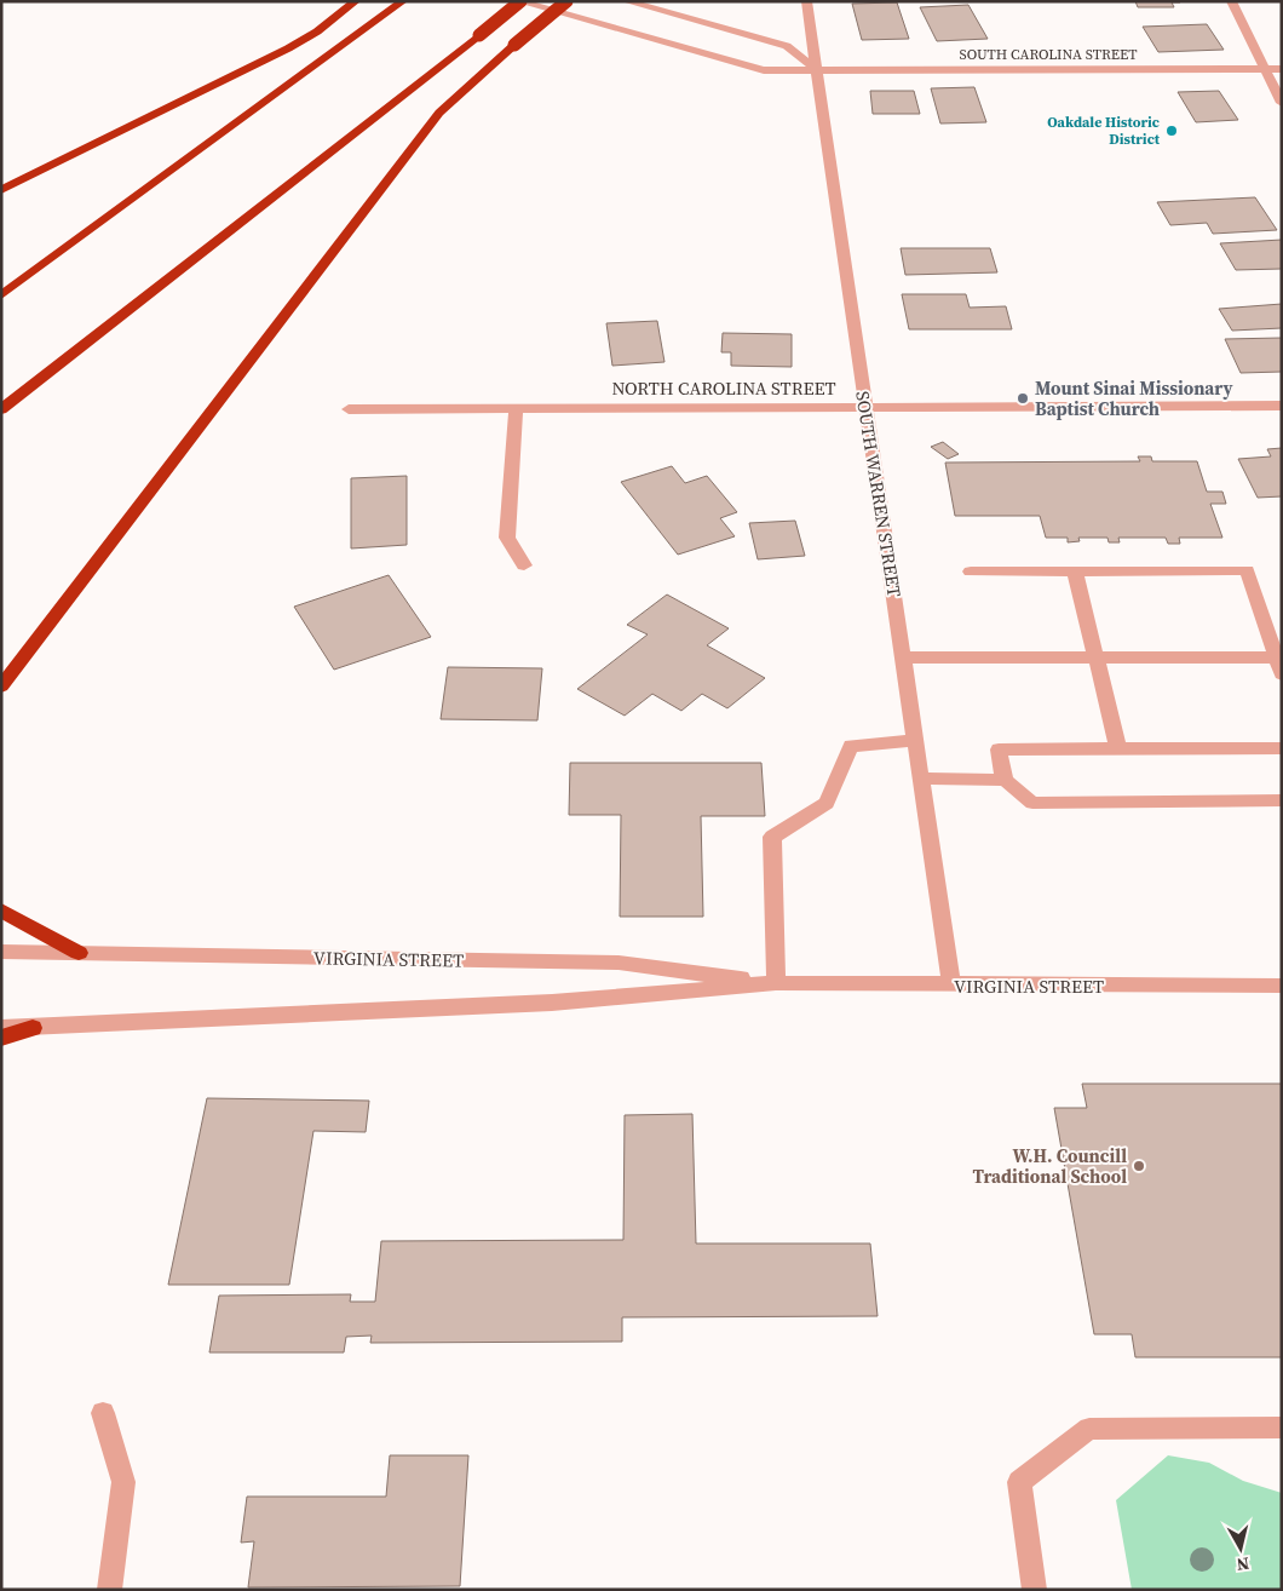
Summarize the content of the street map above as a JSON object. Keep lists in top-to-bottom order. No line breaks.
{"streets":{"street":["SOUTH CAROLINA STREET","NORTH CAROLINA STREET","SOUTH WARREN STREET","VIRGINIA STREET"]},"crossings":[["SOUTH CAROLINA STREET","SOUTH WARREN STREET"],["NORTH CAROLINA STREET","SOUTH WARREN STREET"],["SOUTH WARREN STREET","VIRGINIA STREET"]],"places":["Oakdale Historic District","Mount Sinai Missionary Baptist Church","W.H. Councill Traditional School"],"north":"bottom"}
